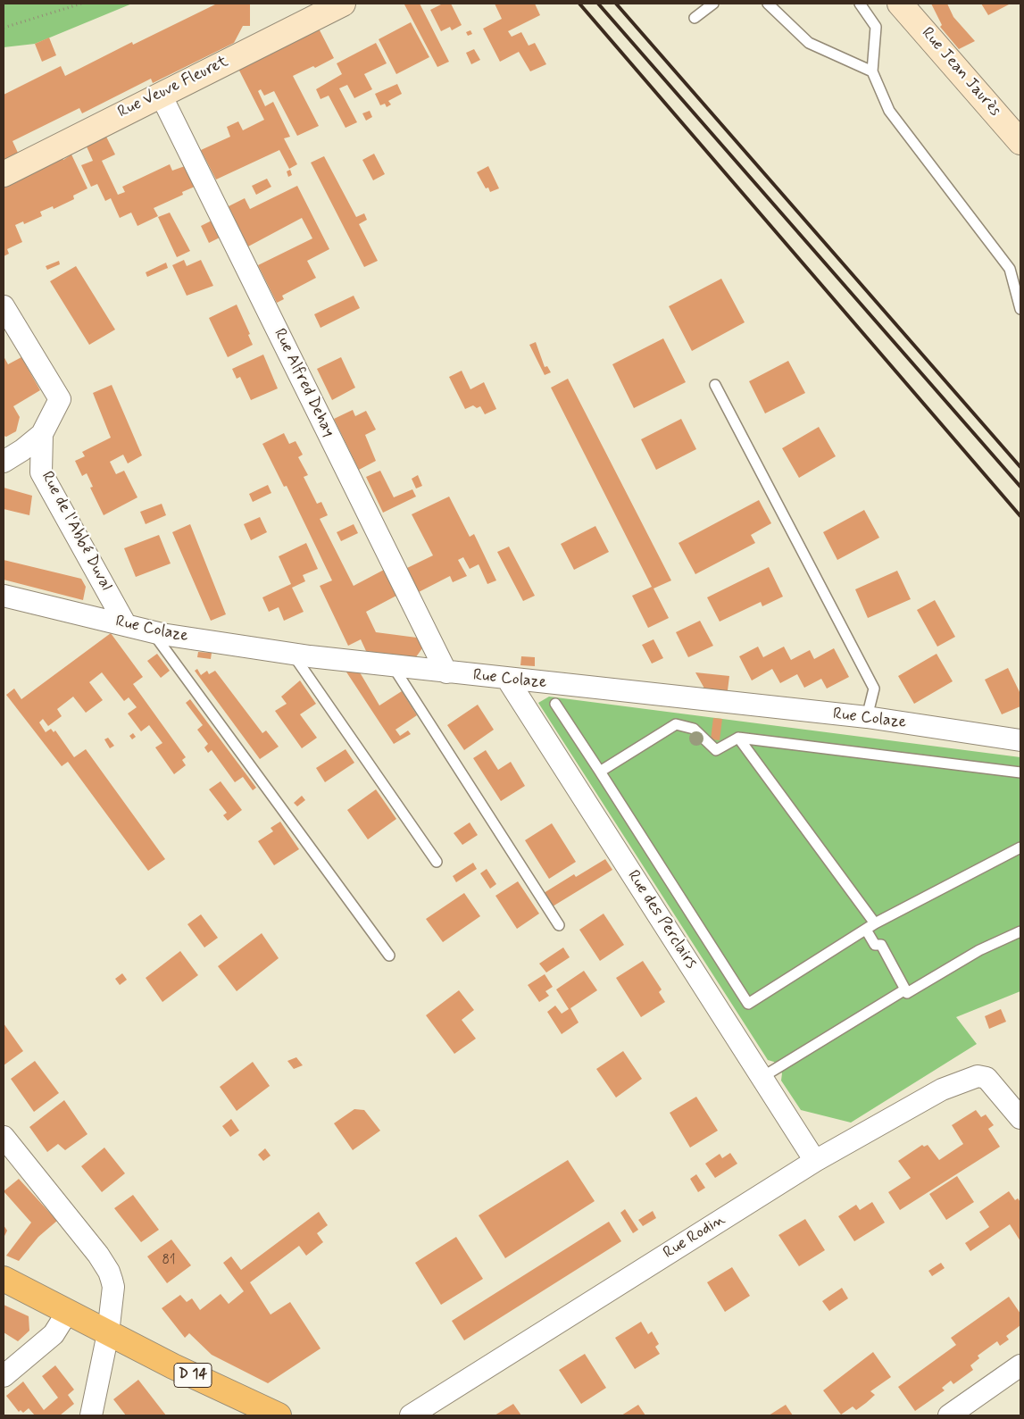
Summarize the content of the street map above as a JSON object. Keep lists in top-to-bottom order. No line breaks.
{"streets":{"main road":["D 14"],"street":["Rue Jean Jaurès","Rue Veuve Fleuret","Rue Alfred Dehay","Rue de l'Abbé Duval","Rue Colaze","Rue des Perclairs","Rue Rodin"]},"crossings":[["Rue Veuve Fleuret","Rue Alfred Dehay"],["Rue Alfred Dehay","Rue Colaze"],["Rue de l'Abbé Duval","Rue Colaze"],["Rue Colaze","Rue des Perclairs"],["Rue des Perclairs","Rue Rodin"]],"house_numbers":["81"]}
